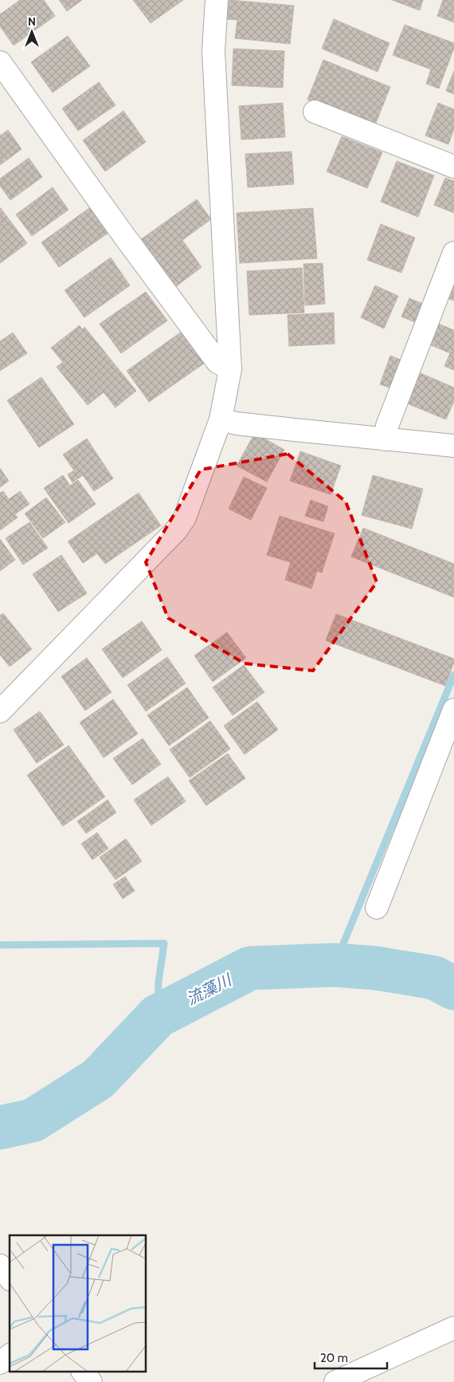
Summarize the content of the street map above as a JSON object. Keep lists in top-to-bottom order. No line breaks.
{"water":["流藻川"],"scale_bar":"20 m","north":"top"}
